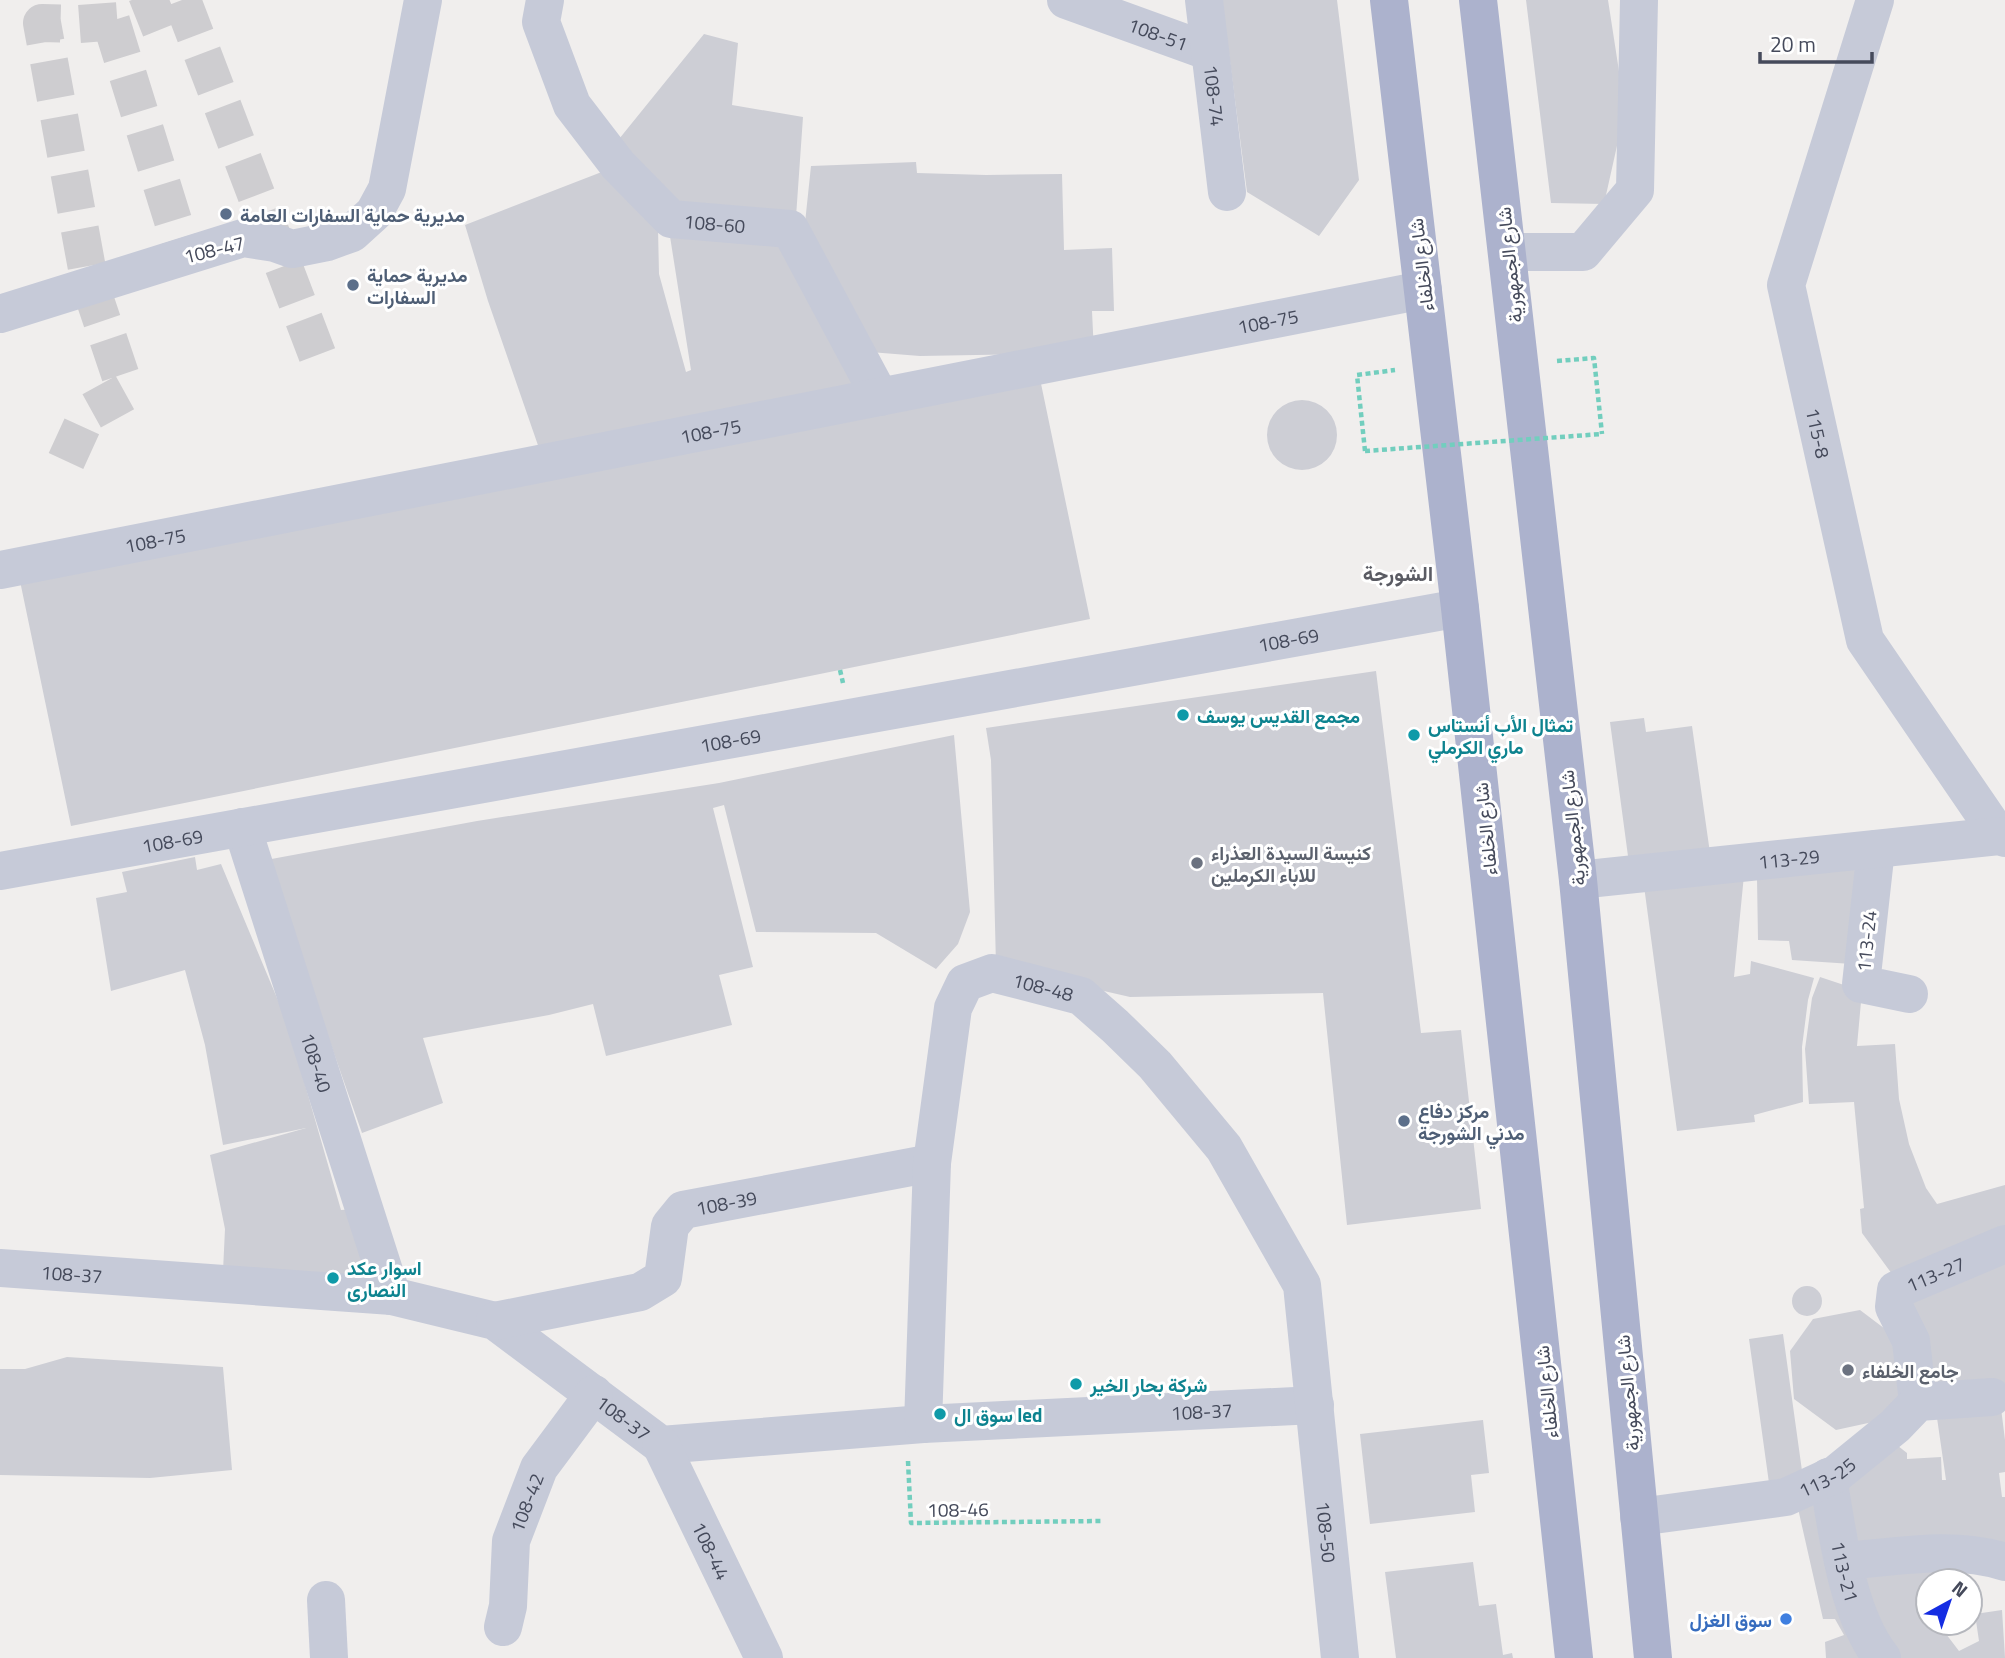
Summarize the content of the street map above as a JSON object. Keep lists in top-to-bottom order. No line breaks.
{"streets":{"main road":["شارع الخلفاء","شارع الجمهورية"],"street":["108-51","108-74","108-60","108-47","108-75","115-8","108-69","113-29","113-24","108-48","108-40","108-39","108-37","113-27","113-25","108-42","108-50","108-44","113-21"],"path":["108-46"]},"crossings":[["108-51","108-74"],["108-60","108-75"],["شارع الخلفاء","108-75"],["شارع الخلفاء","108-69"],["شارع الجمهورية","113-29"],["شارع الجمهورية","113-25"],["115-8","113-29"],["108-69","108-40"],["113-29","113-24"],["108-48","108-39"],["108-48","108-37"],["108-48","108-46"],["108-48","108-50"],["108-40","108-37"],["108-39","108-37"],["108-37","108-42"],["108-37","108-46"],["108-37","108-50"],["108-37","108-44"],["113-27","113-25"],["113-25","113-21"]],"districts":["الشورجة"],"places":["مديرية حماية السفارات العامة","مديرية حماية السفارات","مجمع القديس يوسف","تمثال الأب أنستاس ماري الكرملي","كنيسة السيدة العذراء للاباء الكرملين","مركز دفاع مدني الشورجة","اسوار عكد النصارى","جامع الخلفاء","شركة بحار الخير","سوق ال led","سوق الغزل"],"scale_bar":"20 m","north":"top right"}
